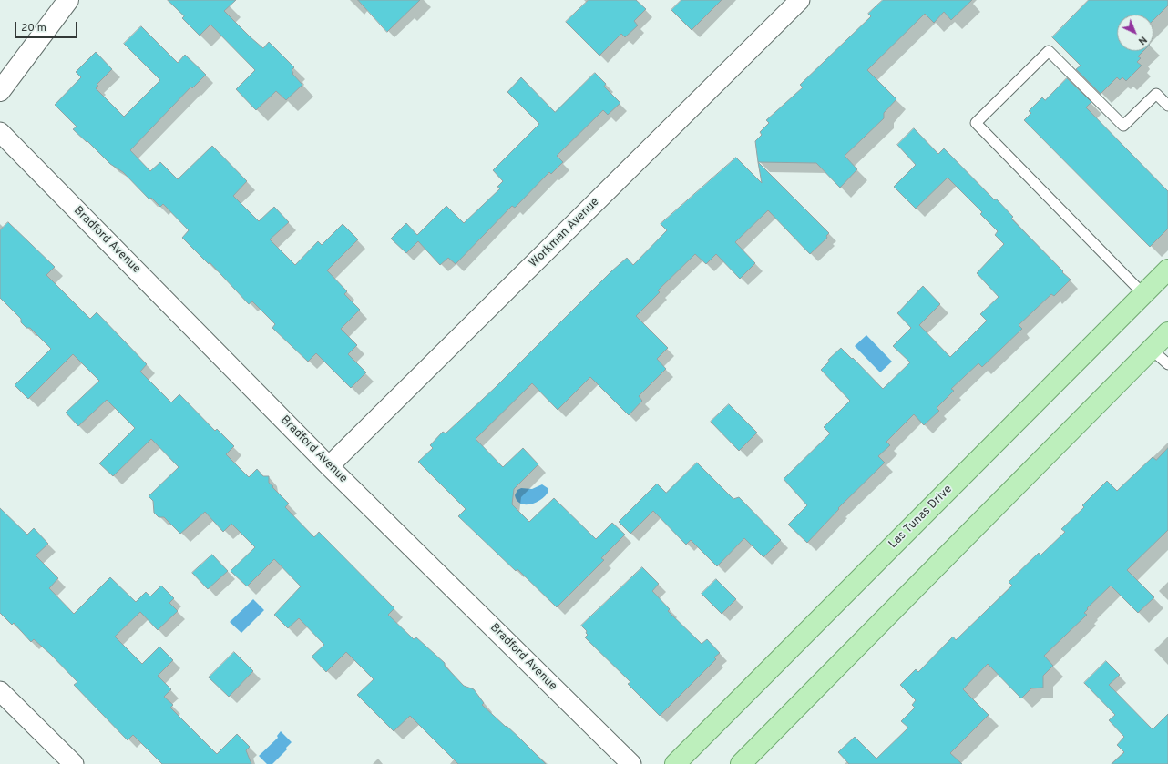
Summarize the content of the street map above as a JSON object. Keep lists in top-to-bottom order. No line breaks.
{"streets":{"main road":["Las Tunas Drive"],"street":["Workman Avenue","Bradford Avenue"]},"crossings":[["Workman Avenue","Bradford Avenue"]],"scale_bar":"20 m","north":"bottom right"}
